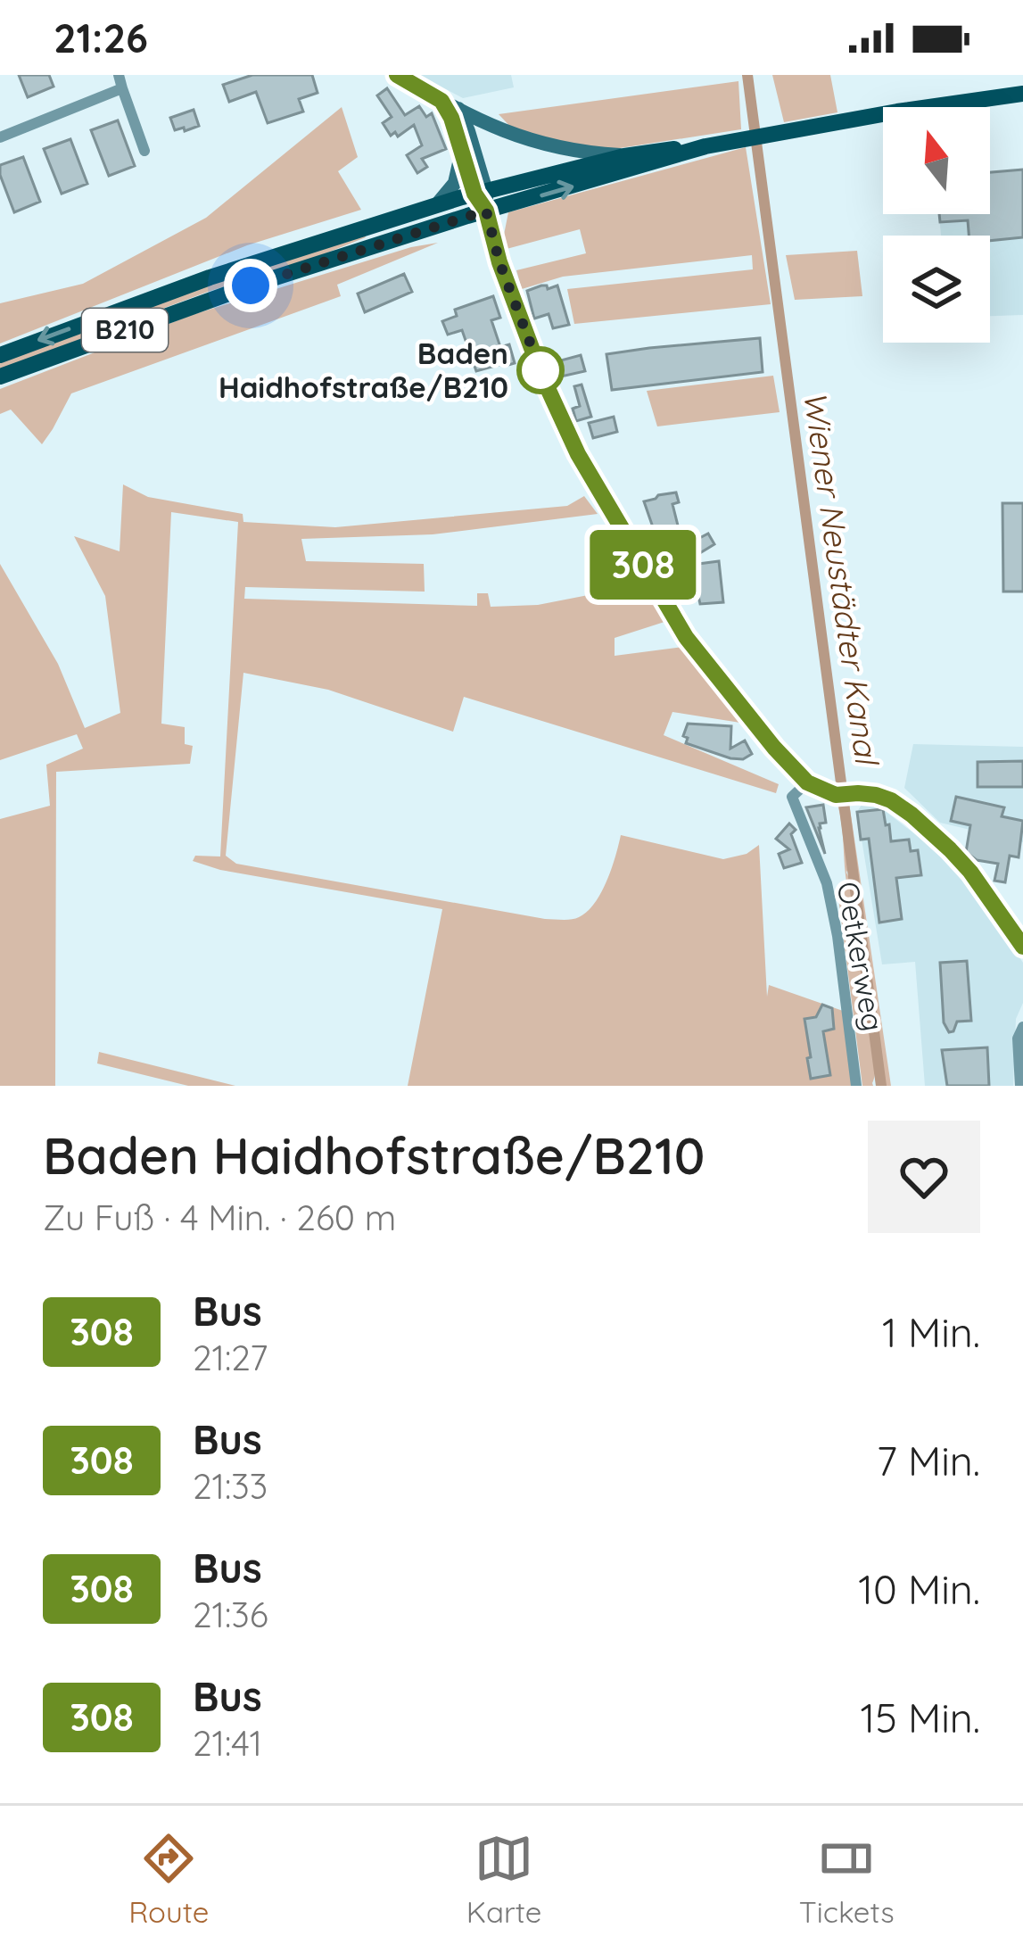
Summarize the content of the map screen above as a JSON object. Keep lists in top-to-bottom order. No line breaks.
{"streets":{"main road":["B210"],"street":["Oetkerweg"]},"water":["Wiener Neustädter Kanal"],"places":["Baden Haidhofstraße/B210"],"lines":["bus line 308"],"north":"top","page":{"status":"21:26","on_map":"308","heading":["Baden Haidhofstraße/B210","Zu Fuß · 4 Min. · 260 m"],"list":[{"mark":"308","name":"Bus","note":"21:27","value":"1 Min."},{"mark":"308","name":"Bus","note":"21:33","value":"7 Min."},{"mark":"308","name":"Bus","note":"21:36","value":"10 Min."},{"mark":"308","name":"Bus","note":"21:41","value":"15 Min."}],"tabs":["Route","Karte","Tickets"]}}
